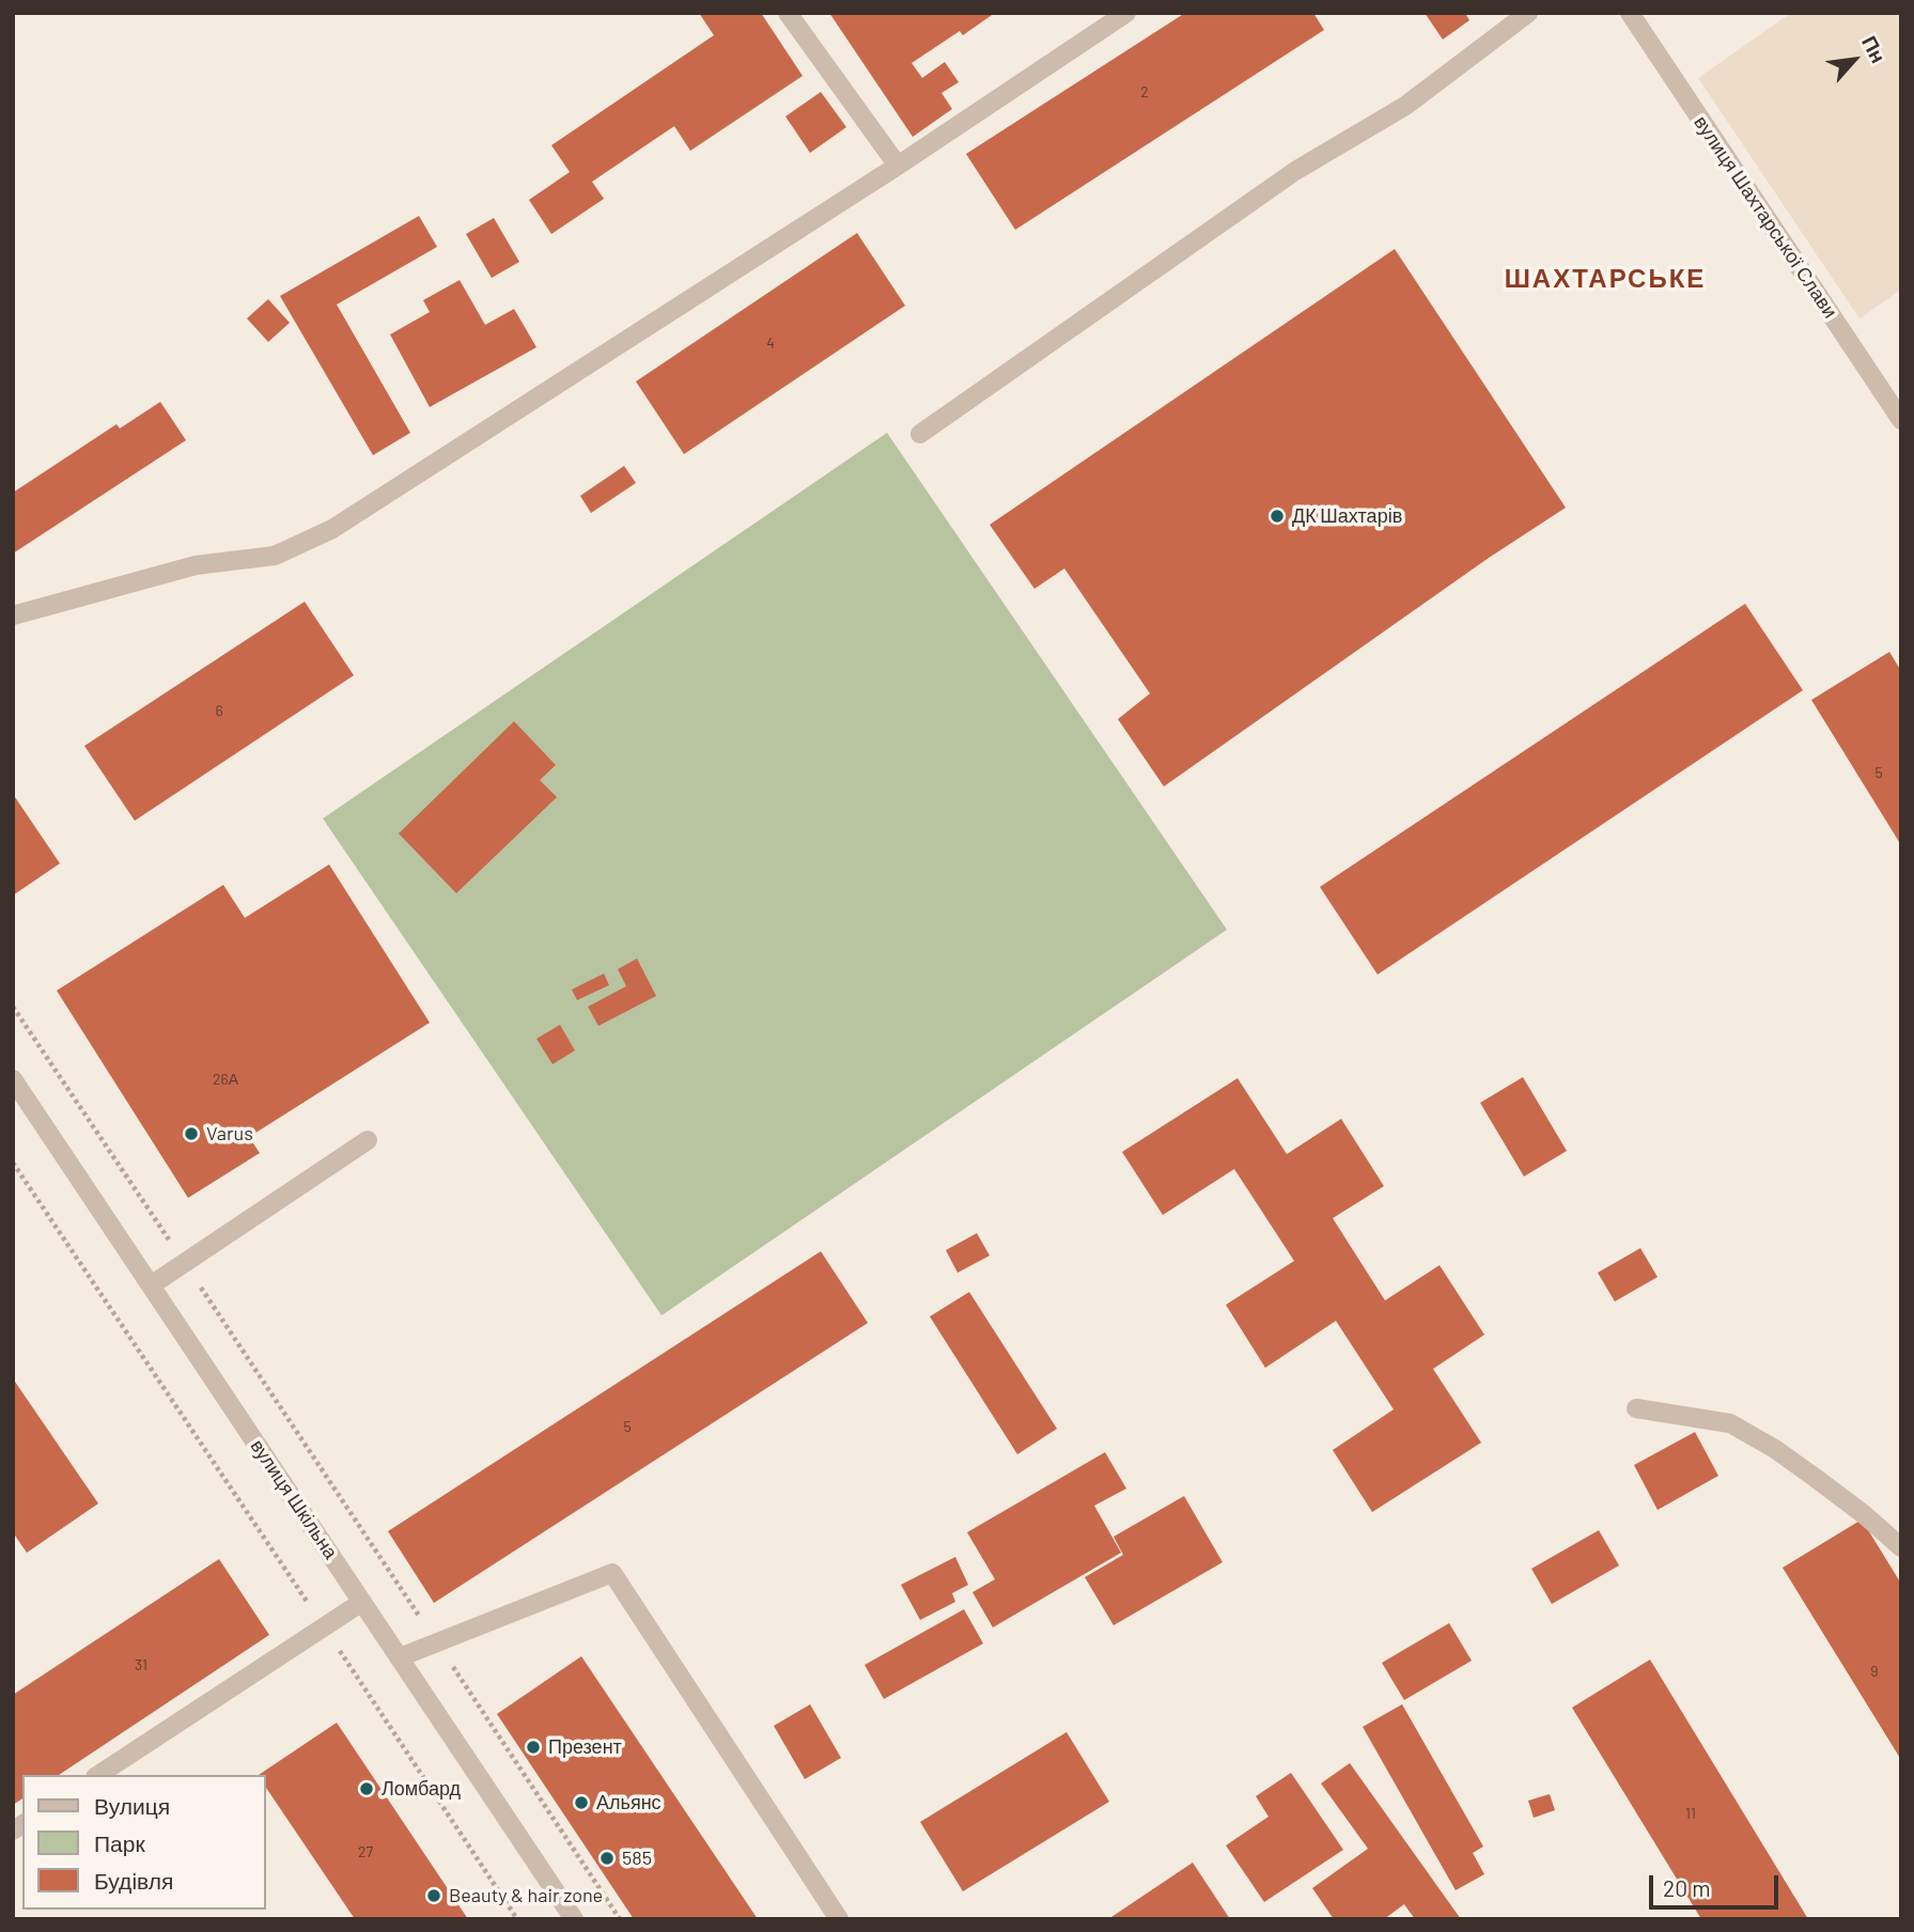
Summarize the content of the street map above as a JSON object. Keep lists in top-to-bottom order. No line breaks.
{"streets":{"street":["вулиця Шахтарської Слави","вулиця Шкільна"]},"districts":["ШАХТАРСЬКЕ"],"places":["ДК Шахтарів","Varus","Презент","Ломбард","Альянс","585","Beauty & hair zone"],"house_numbers":["2","4","6","5","26А","5","31","9","11","27"],"legend":["Вулиця","Парк","Будівля"],"scale_bar":"20 m","north":"top right"}
